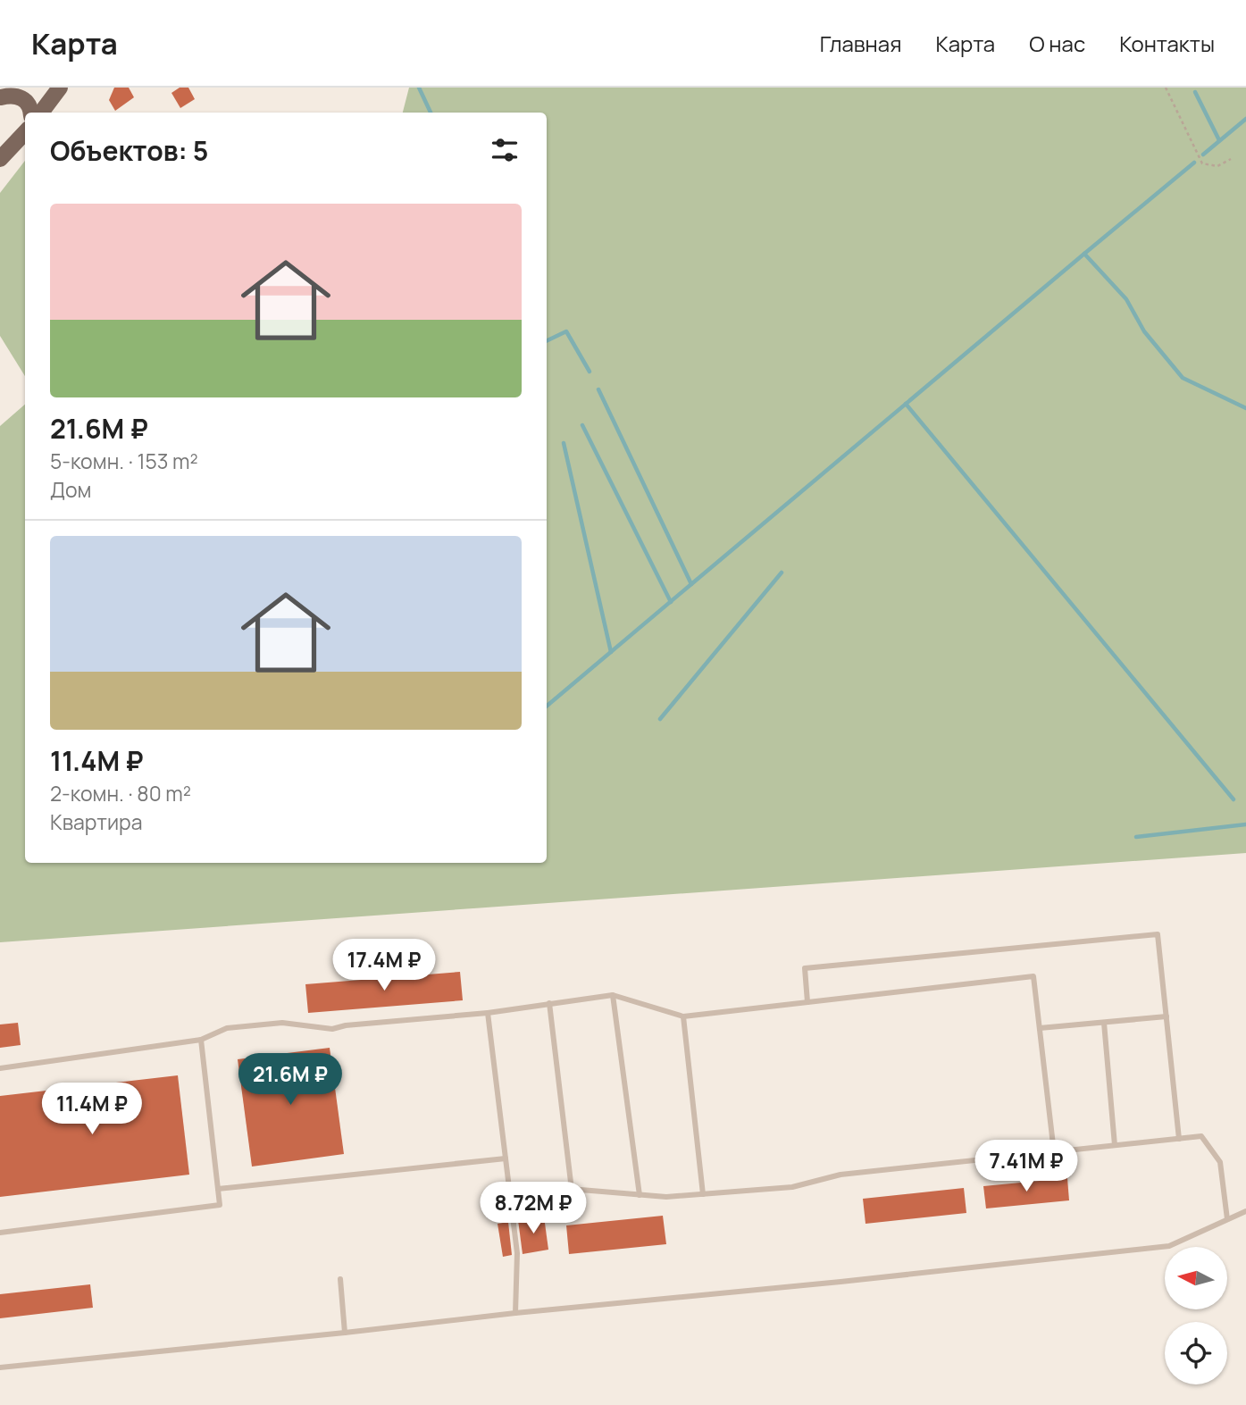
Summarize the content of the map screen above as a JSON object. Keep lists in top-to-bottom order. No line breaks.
{"north":"left","page":{"header":"Карта","nav":["Главная","Карта","О нас","Контакты"],"heading":"Объектов: 5","list":[{"name":"21.6M ₽","note":"5-комн. · 153 m² · Дом"},{"name":"11.4M ₽","note":"2-комн. · 80 m² · Квартира"}],"price":["17.4M ₽","21.6M ₽","11.4M ₽","7.41M ₽","8.72M ₽"]}}
